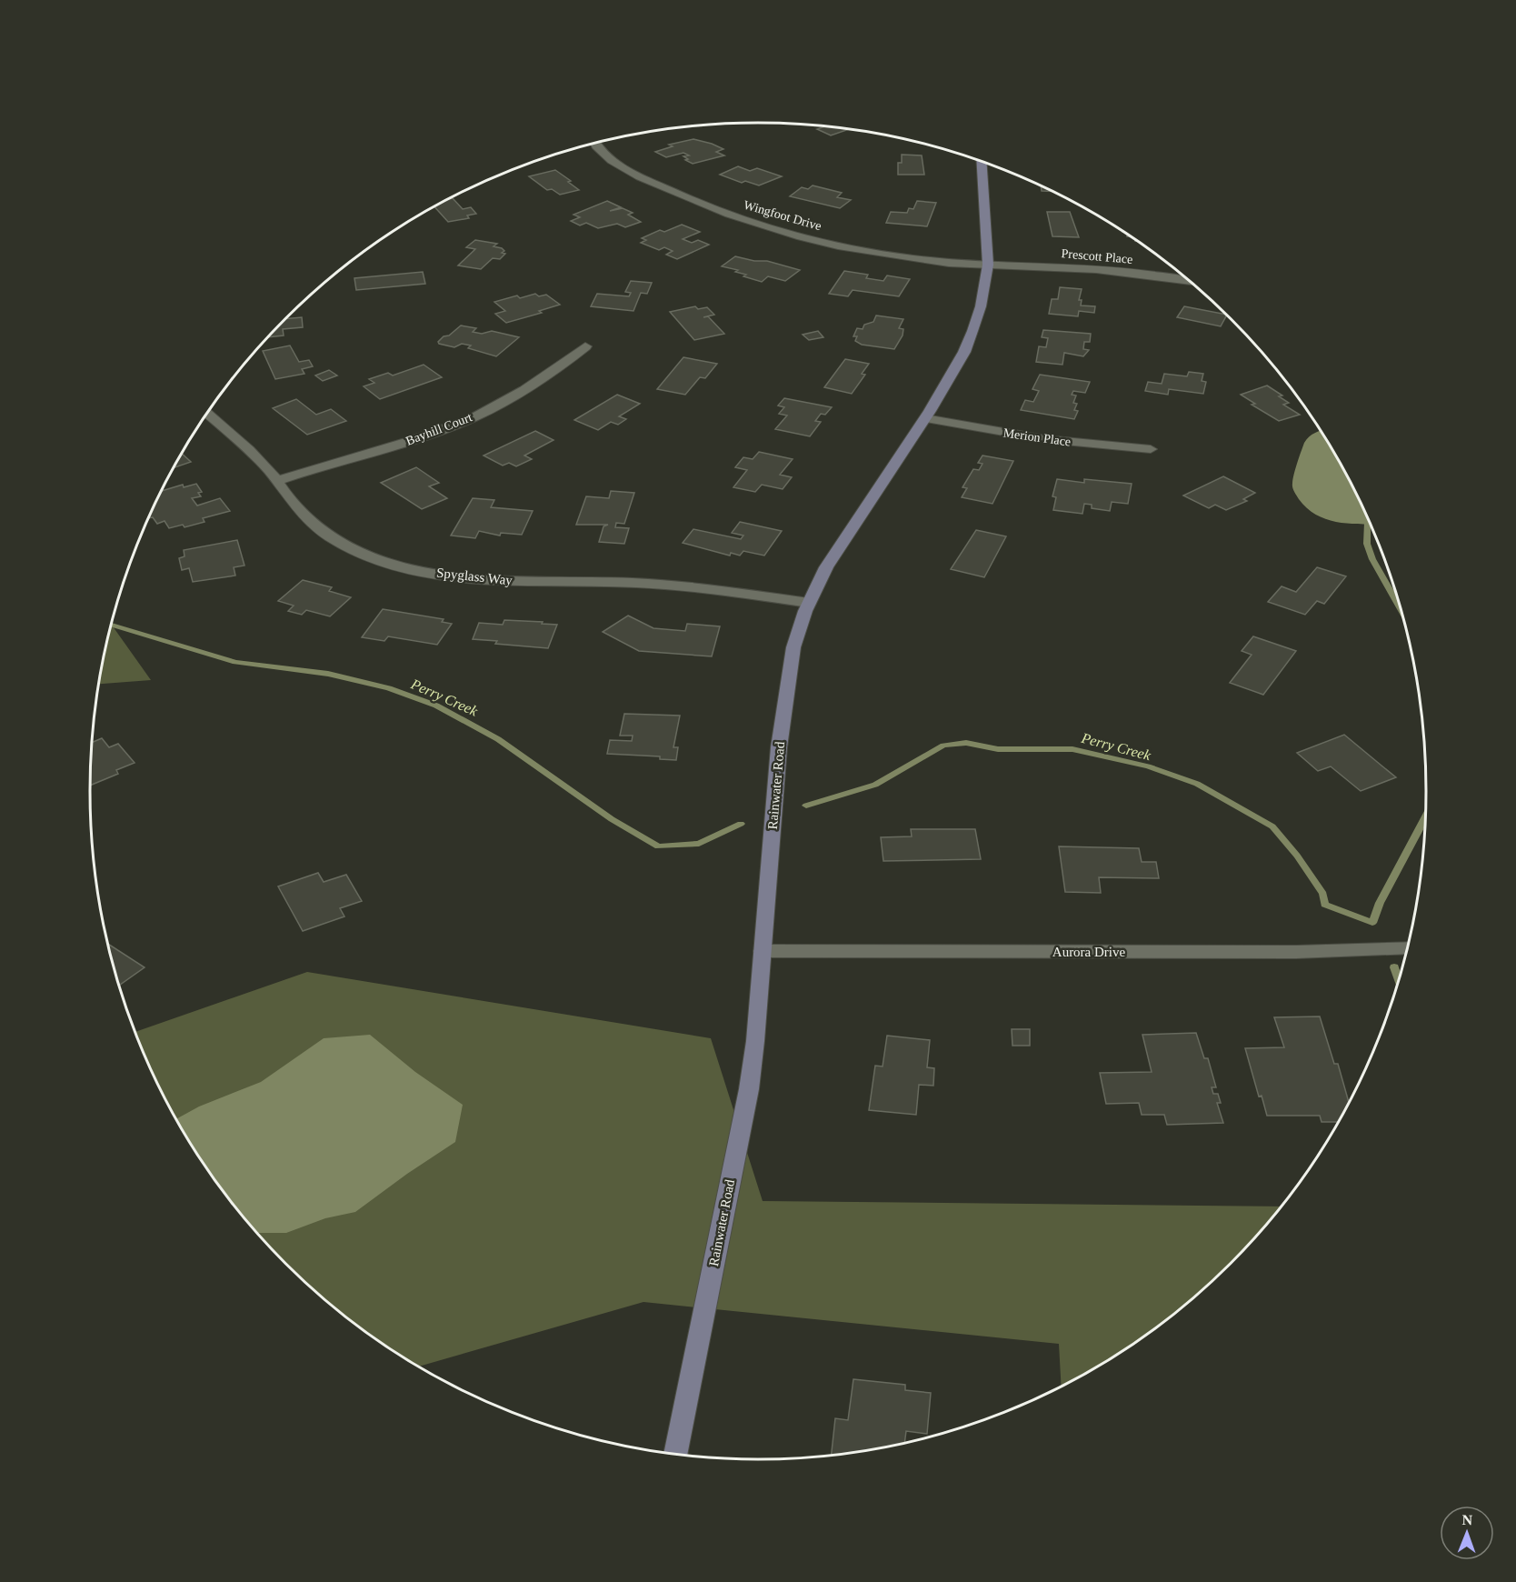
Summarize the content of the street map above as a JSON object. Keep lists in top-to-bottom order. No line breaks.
{"streets":{"street":["Wingfoot Drive","Prescott Place","Bayhill Court","Merion Place","Spyglass Way","Rainwater Road","Aurora Drive"]},"crossings":[["Wingfoot Drive","Prescott Place"],["Wingfoot Drive","Rainwater Road"],["Prescott Place","Rainwater Road"],["Bayhill Court","Spyglass Way"],["Merion Place","Rainwater Road"],["Spyglass Way","Rainwater Road"],["Rainwater Road","Aurora Drive"]],"water":["Perry Creek"],"north":"top"}
